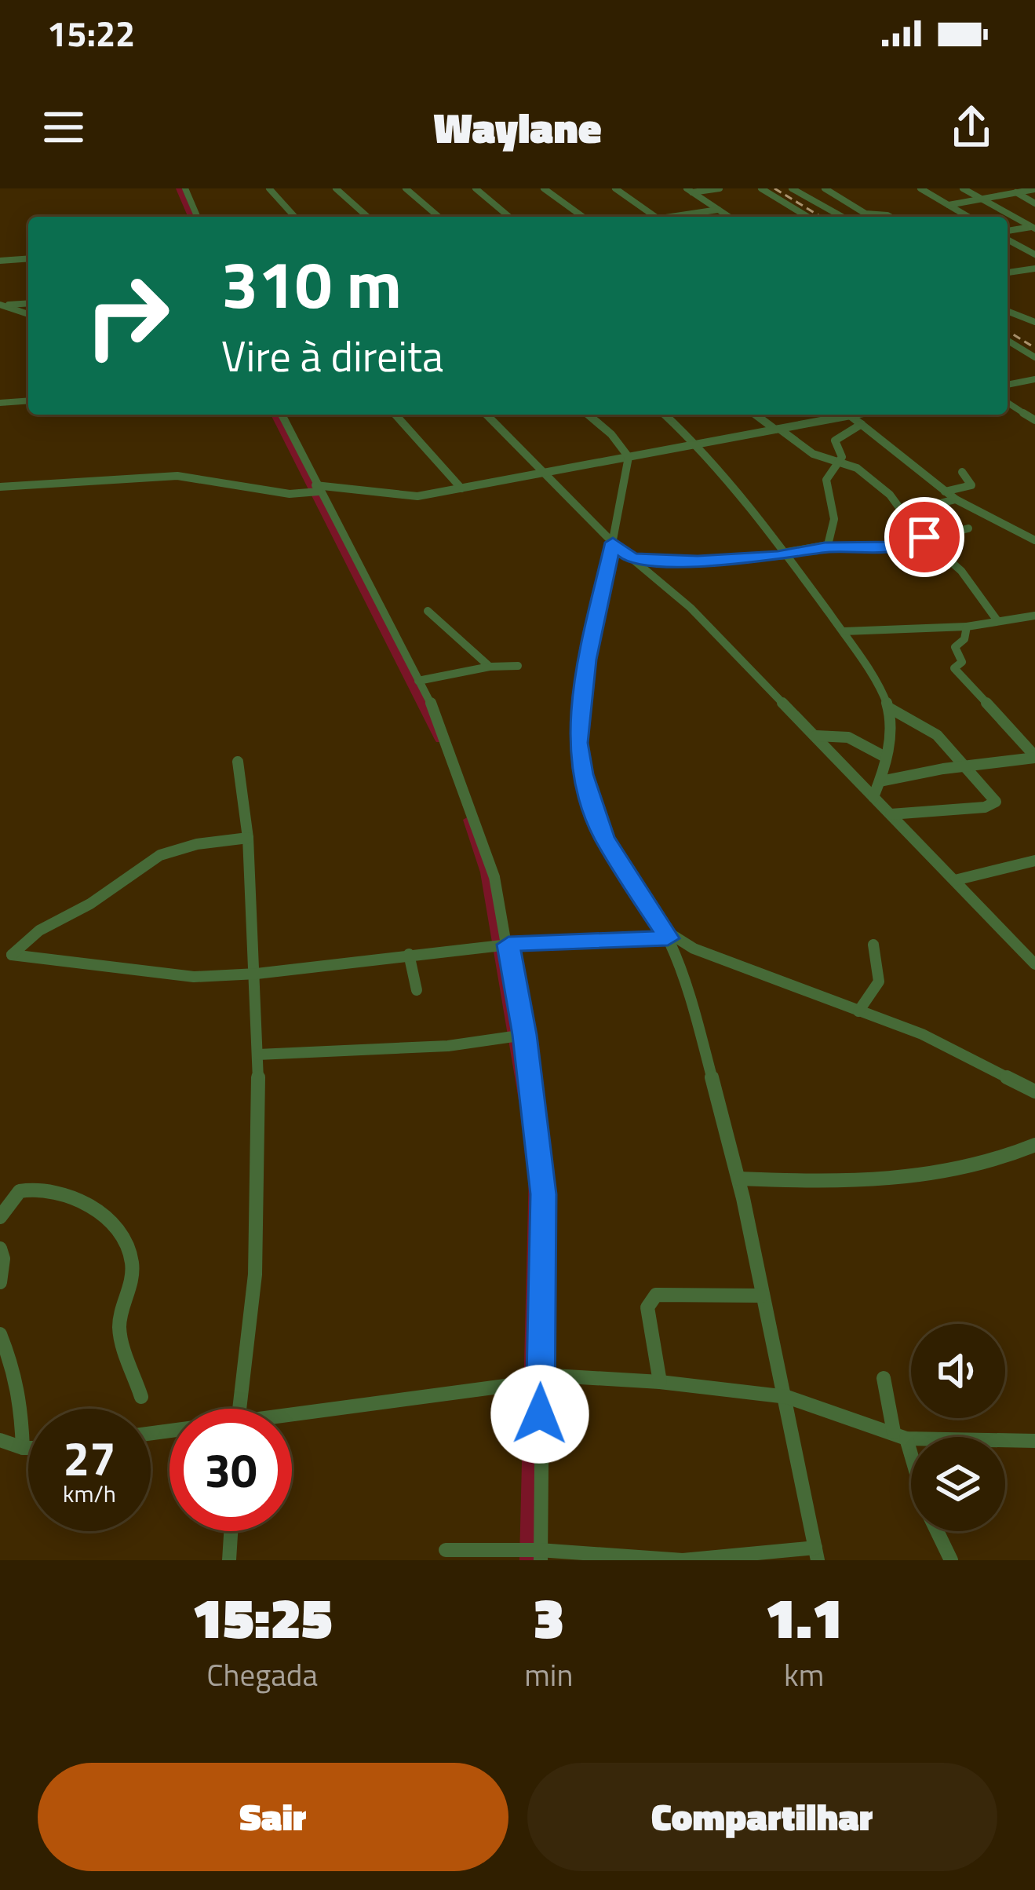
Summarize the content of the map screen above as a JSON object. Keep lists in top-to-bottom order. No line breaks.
{"page":{"status":"15:22","header":"Waylane","turn":["310 m","Vire à direita"],"speed":"27 km/h","limit":"30","eta":["15:25","Chegada","3","min","1.1","km"],"buttons":["Sair","Compartilhar"]}}
